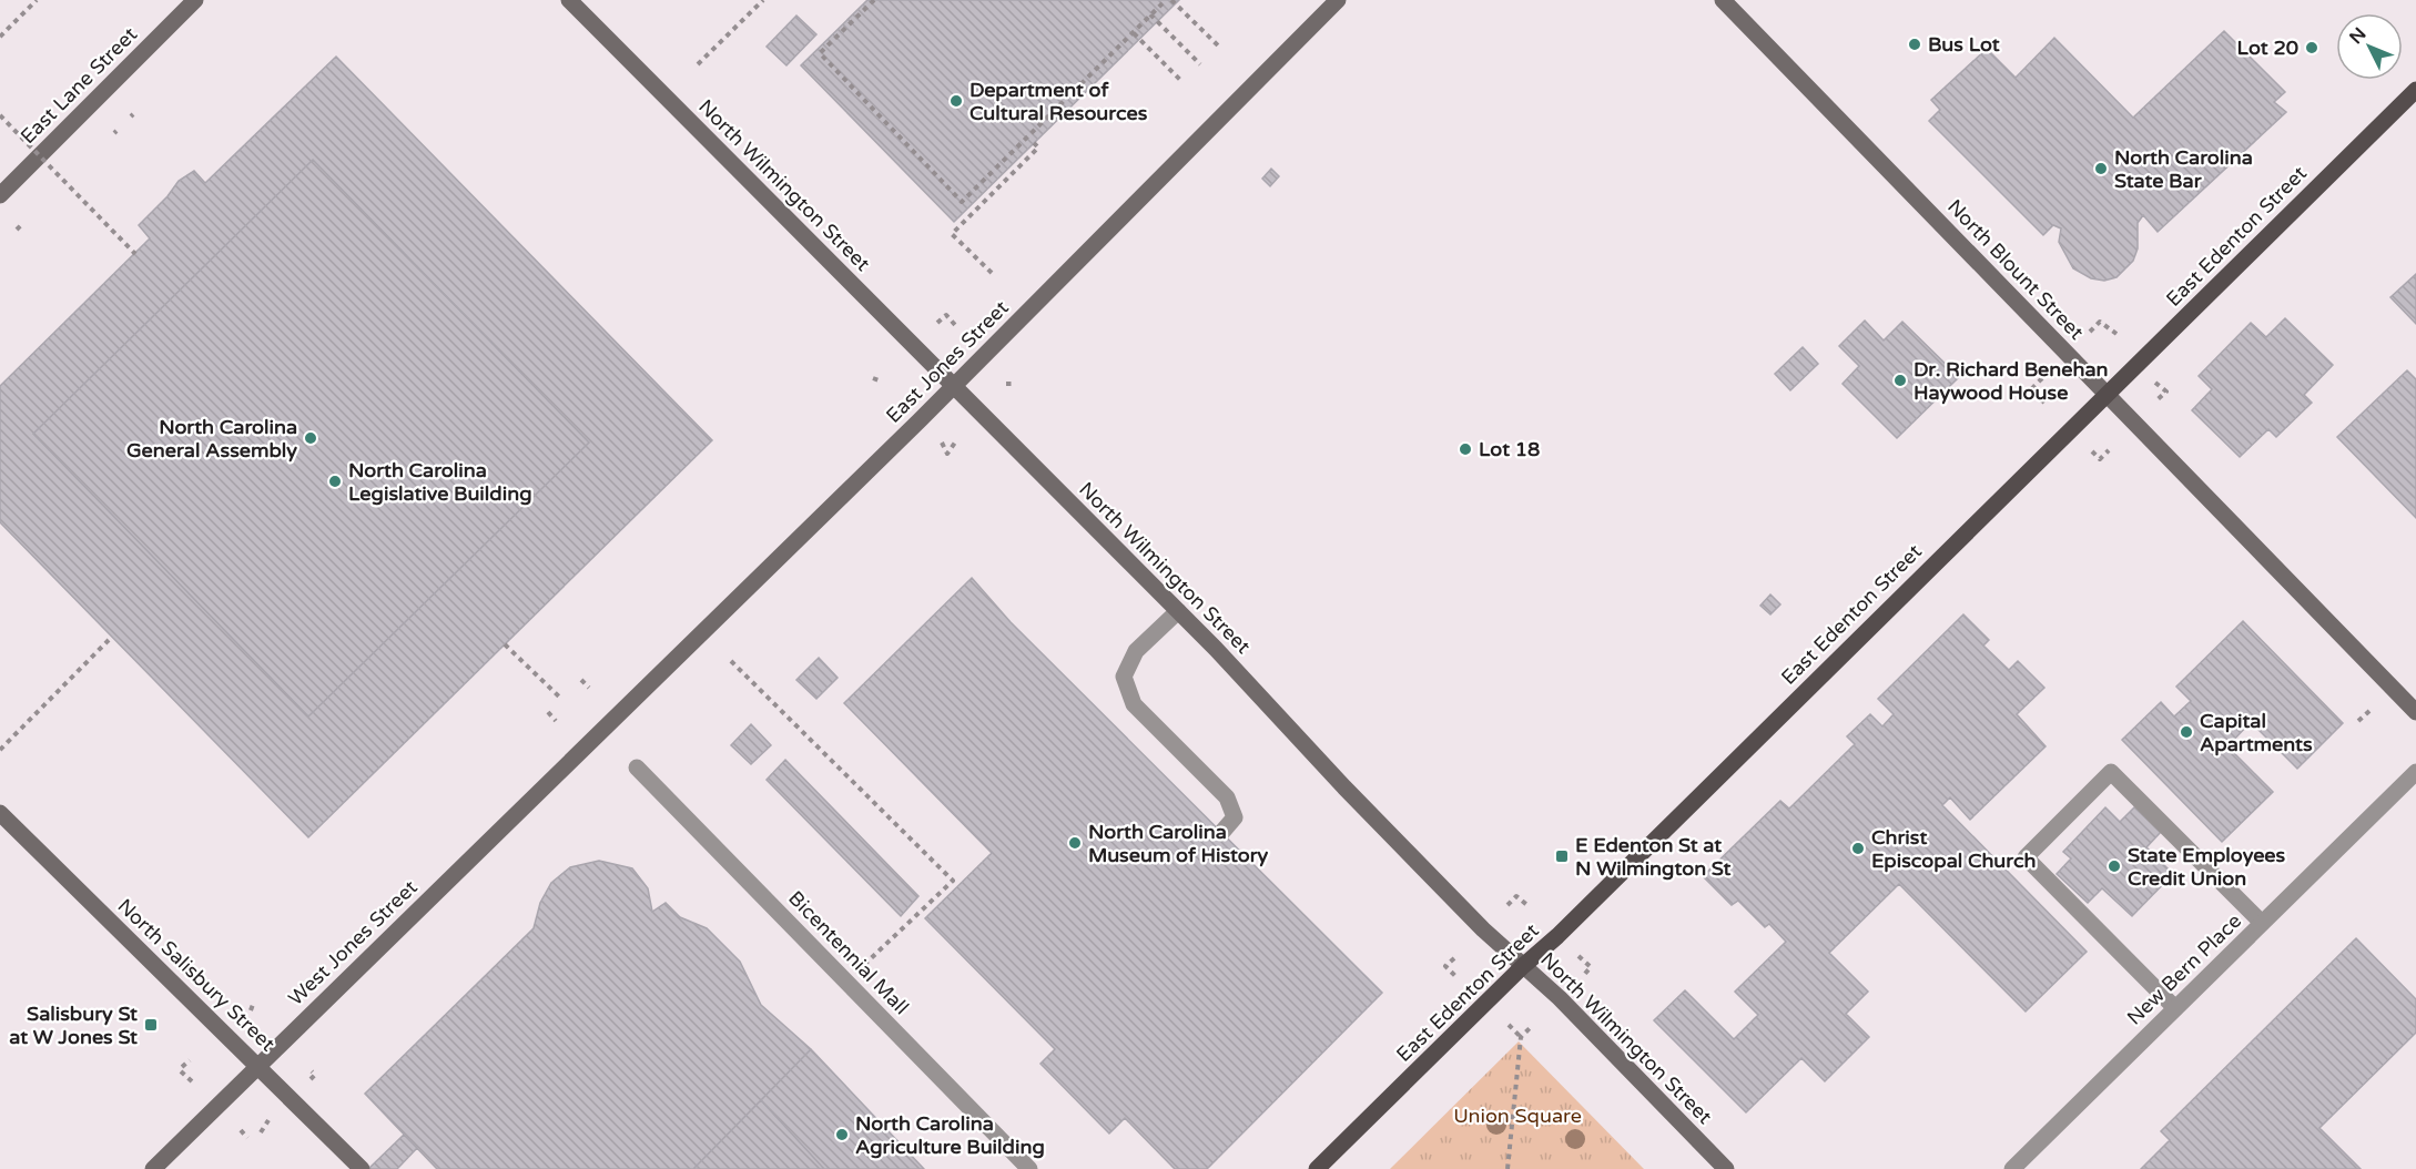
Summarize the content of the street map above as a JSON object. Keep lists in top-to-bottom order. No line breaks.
{"streets":{"main road":["East Lane Street","North Wilmington Street","East Edenton Street","North Blount Street","East Jones Street","West Jones Street","North Salisbury Street"],"street":["Bicentennial Mall","New Bern Place"]},"crossings":[["North Wilmington Street","East Edenton Street"],["North Wilmington Street","East Jones Street"],["East Edenton Street","North Blount Street"],["East Jones Street","West Jones Street"],["West Jones Street","North Salisbury Street"]],"parks":["Union Square"],"places":{"other":["Bus Lot","Lot 20","Department of Cultural Resources","North Carolina State Bar","Dr. Richard Benehan Haywood House","North Carolina General Assembly","Lot 18","North Carolina Legislative Building","Capital Apartments","North Carolina Museum of History","Christ Episcopal Church","State Employees Credit Union","North Carolina Agriculture Building"],"transit":["E Edenton St at N Wilmington St","Salisbury St at W Jones St"]},"north":"top left"}
